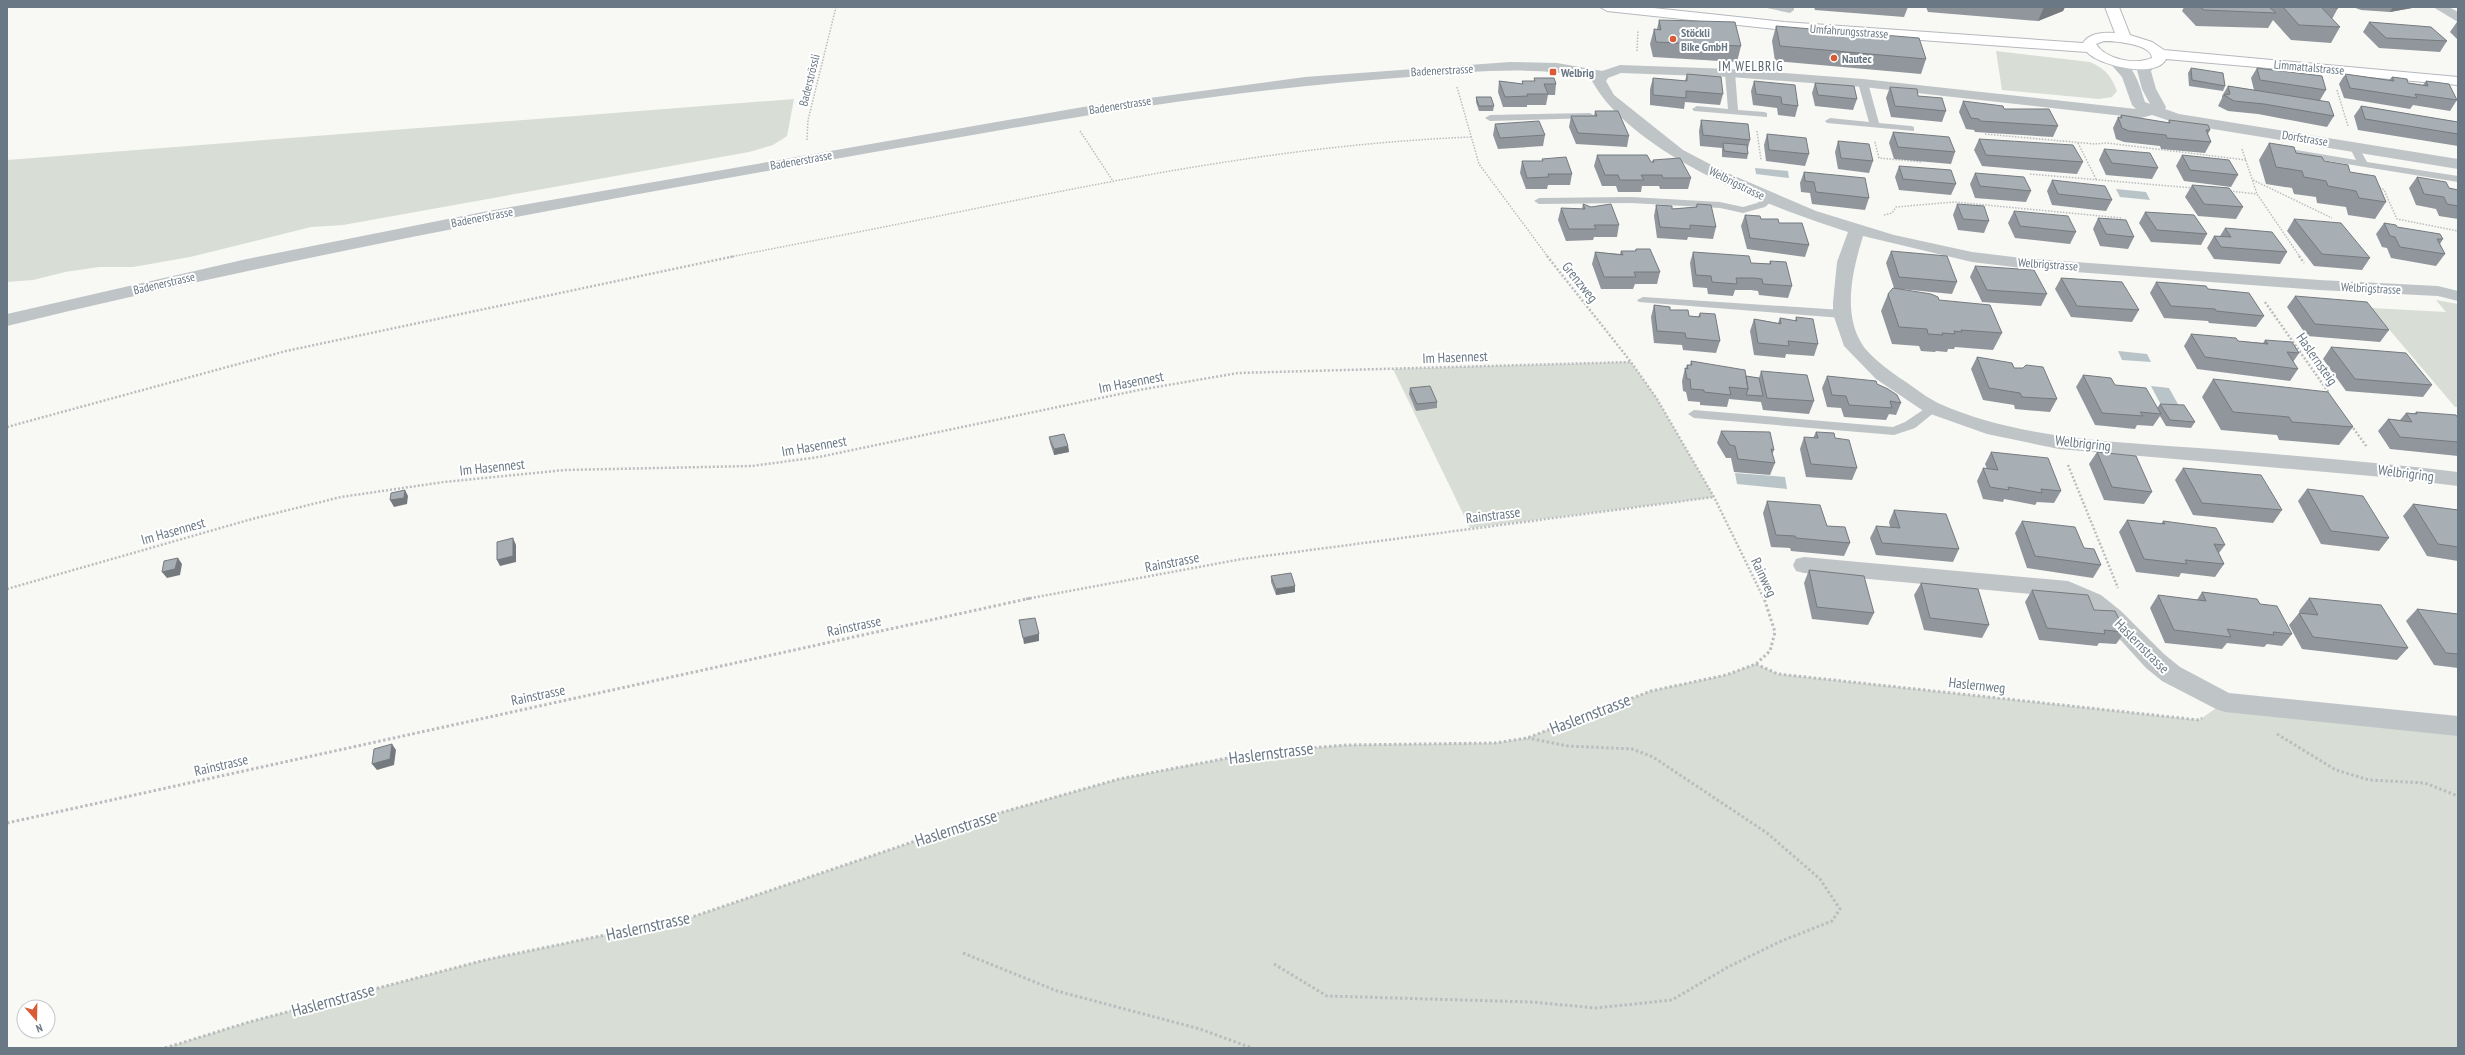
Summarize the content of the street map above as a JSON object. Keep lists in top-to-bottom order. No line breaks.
{"streets":{"main road":["Umfahrungsstrasse","Limmattalstrasse"],"street":["Badenerstrasse","Dorfstrasse","Welbrigstrasse","Welbrigring","Haslernstrasse"],"path":["Baderströssli","Grenzweg","Im Hasennest","Haslernsteig","Rainstrasse","Rainweg","Haslernweg"]},"crossings":[["Badenerstrasse","Baderströssli"],["Badenerstrasse","Welbrigstrasse"],["Badenerstrasse","Grenzweg"],["Welbrigstrasse","Haslernsteig"],["Welbrigstrasse","Welbrigring"],["Grenzweg","Im Hasennest"],["Grenzweg","Rainstrasse"],["Grenzweg","Rainweg"],["Rainstrasse","Rainweg"],["Rainweg","Haslernstrasse"],["Rainweg","Haslernweg"],["Haslernstrasse","Haslernweg"]],"districts":["IM WELBRIG"],"places":{"other":["Stöckli Bike GmbH","Nautec"],"transit":["Welbrig"]},"north":"bottom"}
